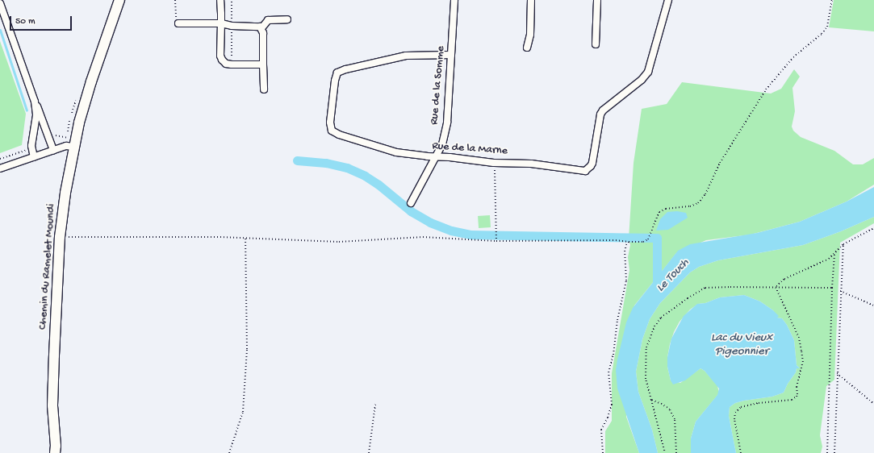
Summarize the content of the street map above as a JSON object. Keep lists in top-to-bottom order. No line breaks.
{"streets":{"main road":["Chemin du Ramelet Moundi"],"street":["Rue de la Somme","Rue de la Marne"]},"crossings":[["Rue de la Somme","Rue de la Marne"]],"water":["Le Touch","Lac du Vieux Pigeonnier"],"scale_bar":"50 m"}
